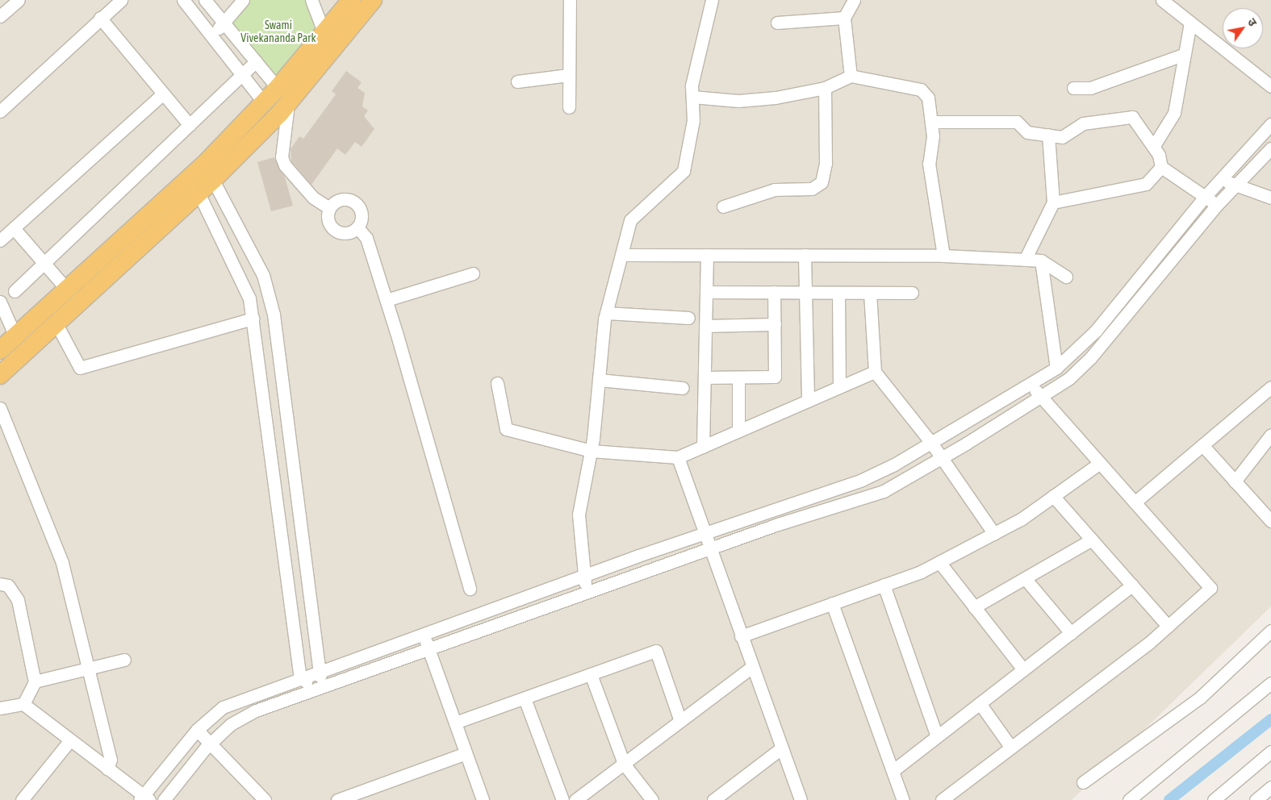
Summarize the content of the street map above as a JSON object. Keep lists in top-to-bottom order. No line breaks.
{"parks":["Swami Vivekananda Park"],"north":"top right"}
